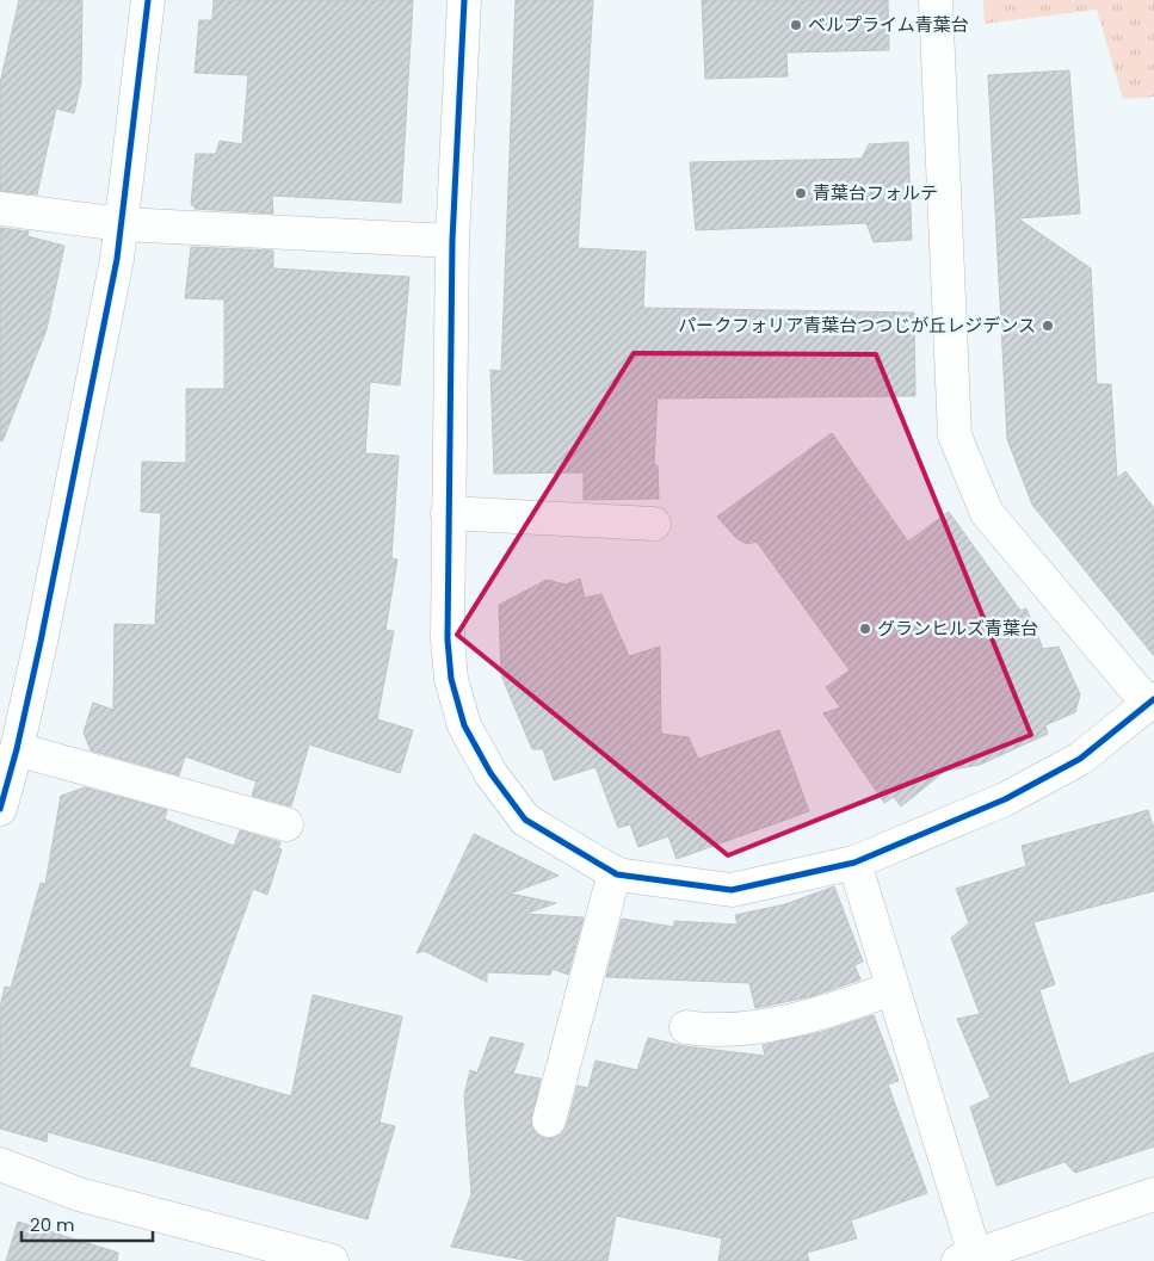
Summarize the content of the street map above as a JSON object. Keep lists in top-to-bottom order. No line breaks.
{"places":["ベルプライム青葉台","青葉台フォルテ","パークフォリア青葉台つつじが丘レジデンス","グランヒルズ青葉台"],"scale_bar":"20 m"}
